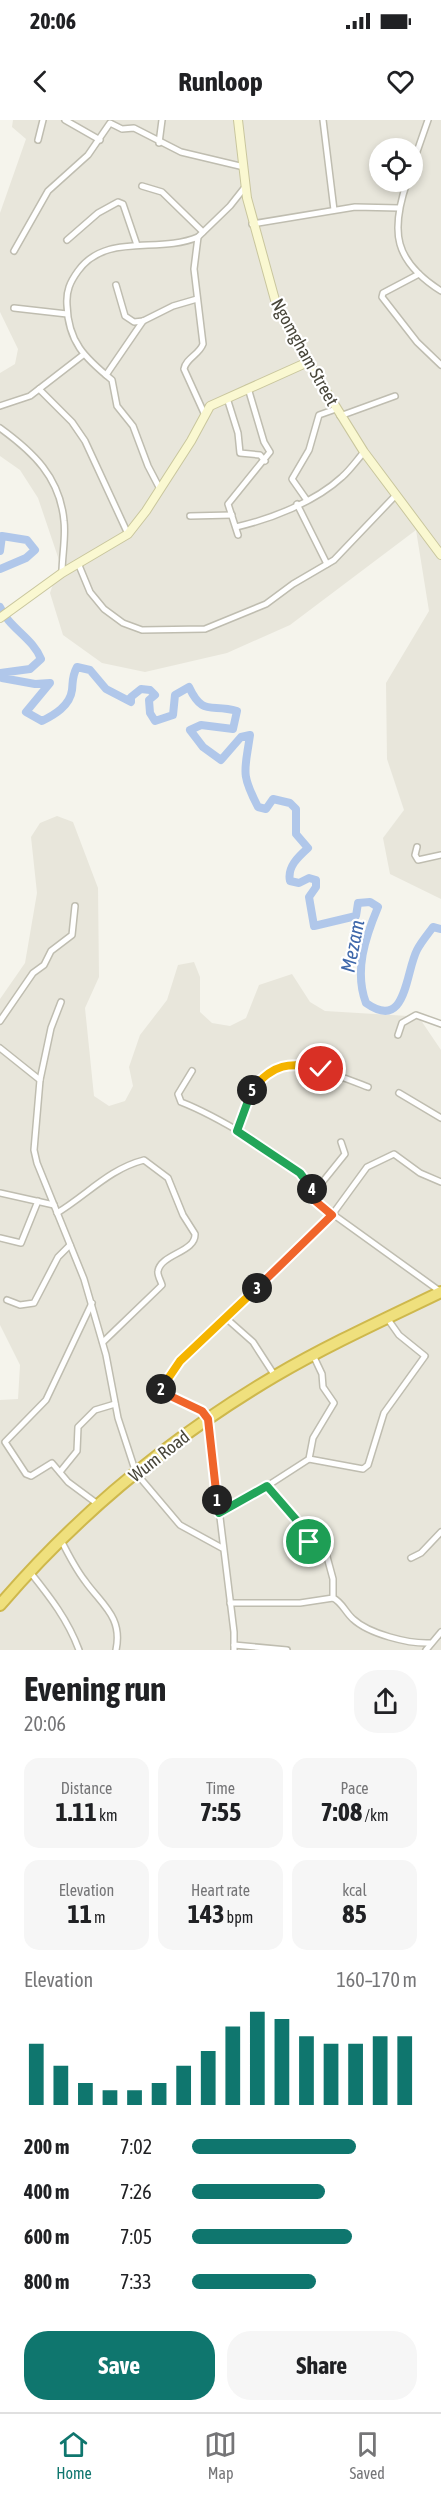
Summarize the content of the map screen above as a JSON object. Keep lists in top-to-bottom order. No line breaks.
{"streets":{"highway":["Wum Road"],"main road":["Ngomgham Street"]},"water":["Mezam"],"page":{"status":"20:06","header":"Runloop","pins":["5","4","3","2","1"],"heading":["Evening run","20:06"],"stats":[["Distance","1.11 km"],["Time","7:55"],["Pace","7:08 /km"],["Elevation","11 m"],["Heart rate","143 bpm"],["kcal","85"]],"chart":["Elevation","160–170 m"],"list":[{"name":"200 m","note":"7:02"},{"name":"400 m","note":"7:26"},{"name":"600 m","note":"7:05"},{"name":"800 m","note":"7:33"}],"buttons":["Save","Share"],"tabs":["Home","Map","Saved"]}}
